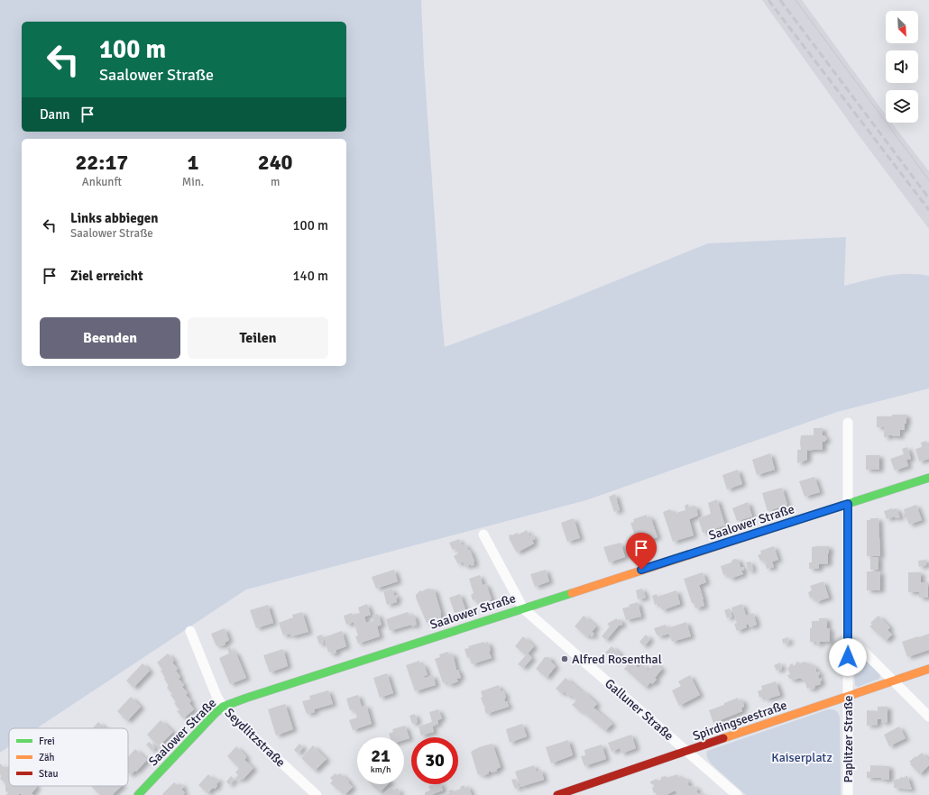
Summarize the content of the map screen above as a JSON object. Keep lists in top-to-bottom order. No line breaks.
{"streets":{"street":["Saalower Straße","Galluner Straße","Spirdingseestraße","Seydlitzstraße","Paplitzer Straße"]},"crossings":[["Saalower Straße","Galluner Straße"],["Saalower Straße","Seydlitzstraße"],["Saalower Straße","Paplitzer Straße"],["Galluner Straße","Spirdingseestraße"],["Spirdingseestraße","Paplitzer Straße"]],"parks":["Kaiserplatz"],"places":["Alfred Rosenthal"],"legend":["Frei","Zäh","Stau"],"north":"bottom right","page":{"turn":["100 m","Saalower Straße"],"then":"Dann","eta":["22:17","Ankunft","1","Min.","240","m"],"list":[{"name":"Links abbiegen","note":"Saalower Straße","value":"100 m"},{"name":"Ziel erreicht","value":"140 m"}],"buttons":["Beenden","Teilen"],"speed":"21 km/h","limit":"30"}}
